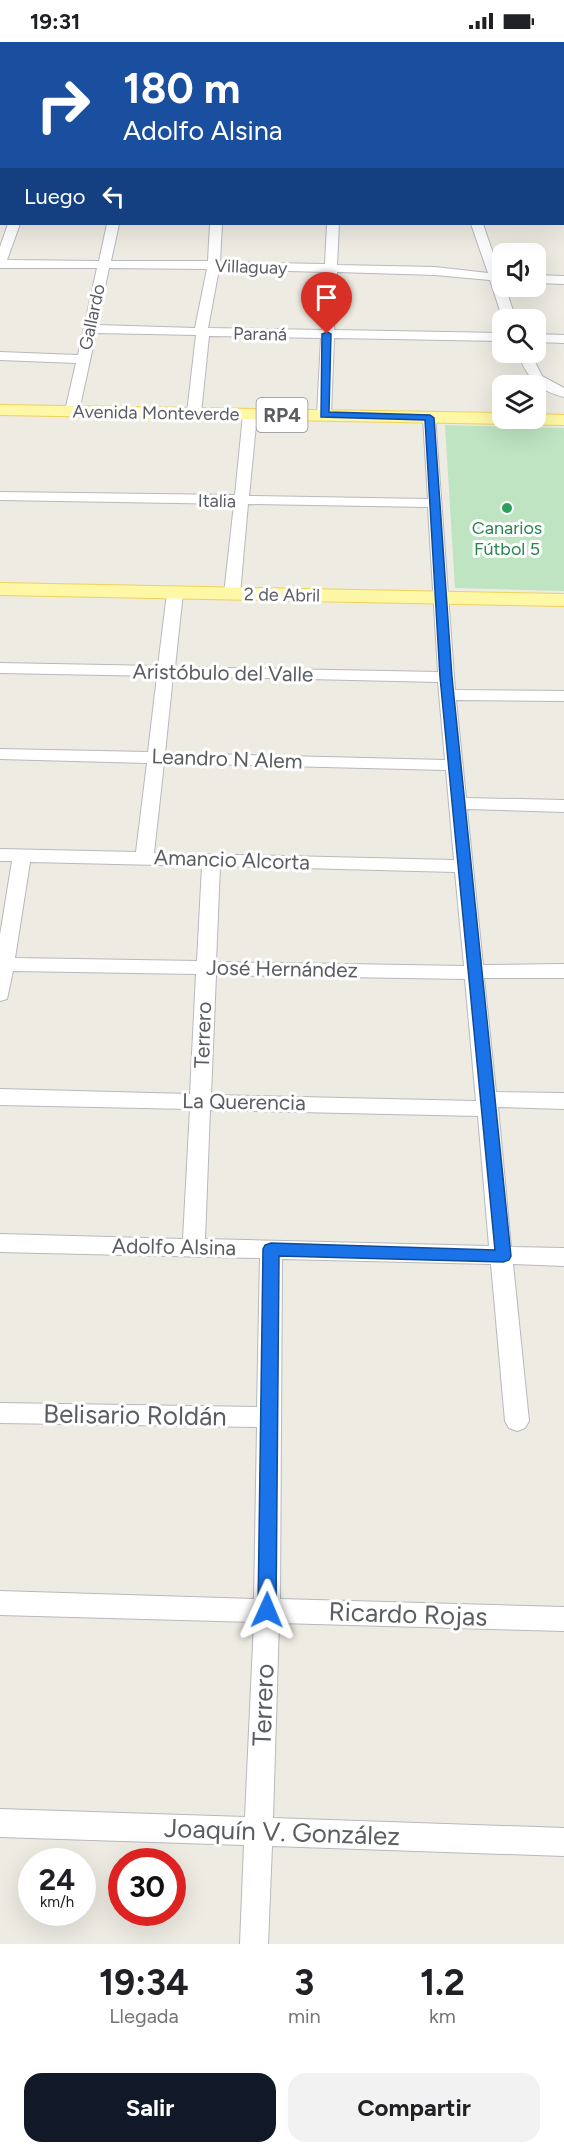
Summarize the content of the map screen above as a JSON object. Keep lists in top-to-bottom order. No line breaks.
{"streets":{"main road":["Avenida Monteverde","RP4","2 de Abril"],"street":["Villaguay","Gallardo","Paraná","Italia","Aristóbulo del Valle","Leandro N Alem","Amancio Alcorta","José Hernández","Terrero","La Querencia","Adolfo Alsina","Belisario Roldán","Ricardo Rojas","Joaquín V. González"]},"crossings":[["Villaguay","Gallardo"],["Gallardo","Paraná"],["Gallardo","Avenida Monteverde"],["Amancio Alcorta","Terrero"],["José Hernández","Terrero"],["Terrero","La Querencia"],["Terrero","Adolfo Alsina"],["Terrero","Belisario Roldán"],["Terrero","Ricardo Rojas"],["Terrero","Joaquín V. González"]],"places":["Canarios Fútbol 5"],"page":{"status":"19:31","turn":["180 m","Adolfo Alsina"],"then":"Luego","speed":"24 km/h","limit":"30","eta":["19:34","Llegada","3","min","1.2","km"],"buttons":["Salir","Compartir"]}}
